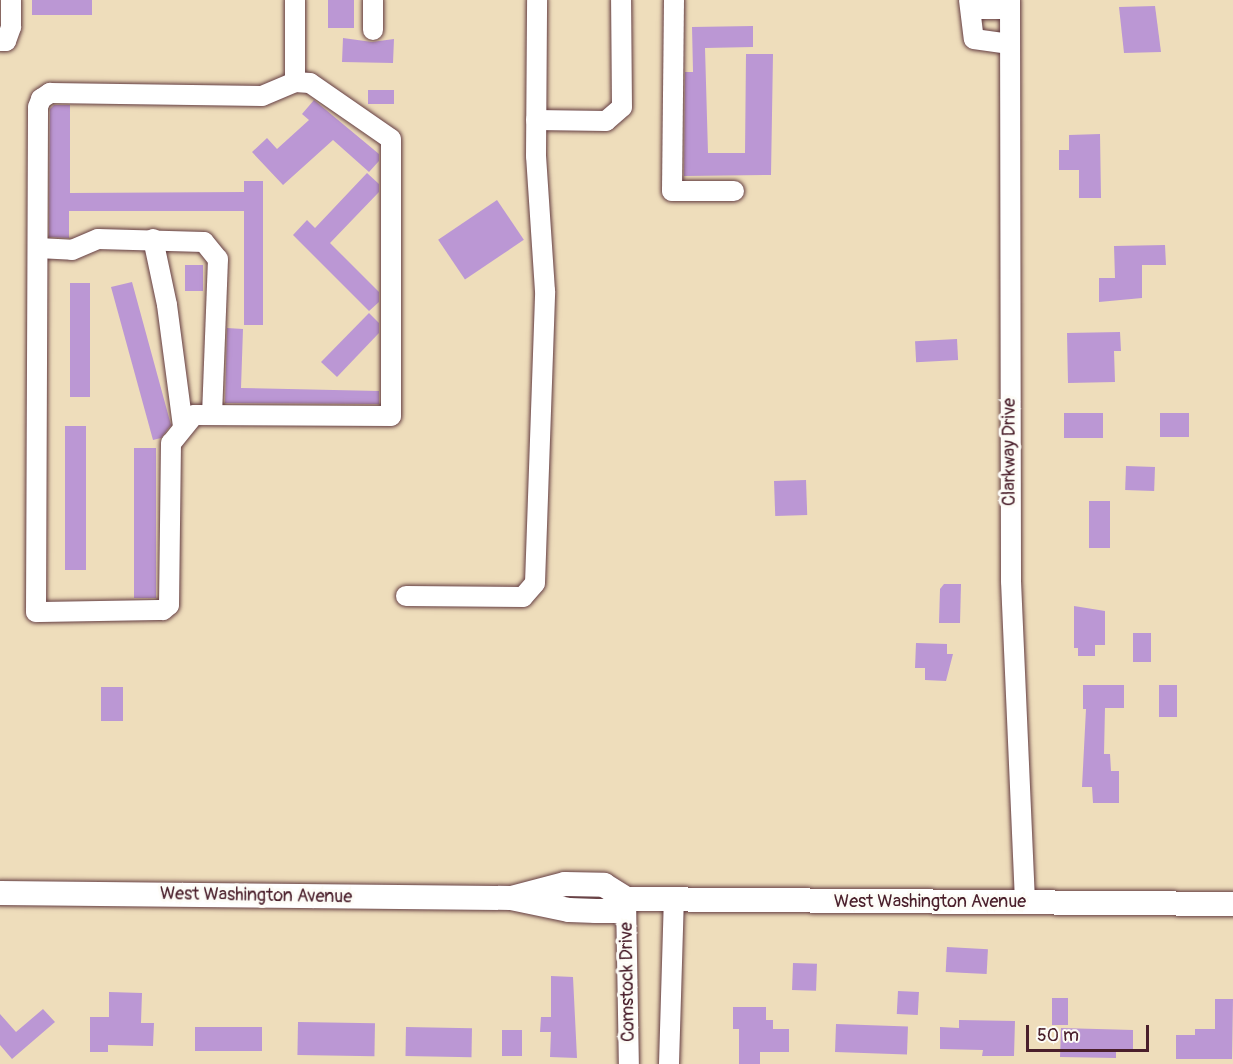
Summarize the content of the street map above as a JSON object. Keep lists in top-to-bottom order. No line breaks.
{"streets":{"main road":["West Washington Avenue"],"street":["Clarkway Drive","Comstock Drive"]},"crossings":[["Clarkway Drive","West Washington Avenue"],["West Washington Avenue","Comstock Drive"]],"scale_bar":"50 m"}
